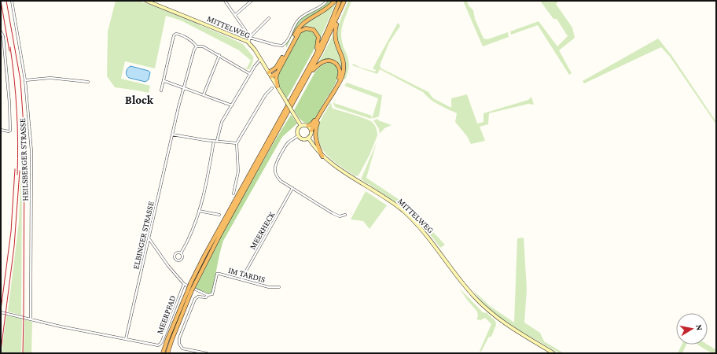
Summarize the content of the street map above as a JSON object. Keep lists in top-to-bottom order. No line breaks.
{"streets":{"main road":["MITTELWEG"],"street":["HEILSBERGER STRASSE","MEERHECK","ELBINGER STRASSE","IM TARDIS","MEERPFAD"]},"crossings":[["HEILSBERGER STRASSE","MEERPFAD"],["MEERHECK","IM TARDIS"],["ELBINGER STRASSE","MEERPFAD"]],"districts":["Block"],"north":"right"}
